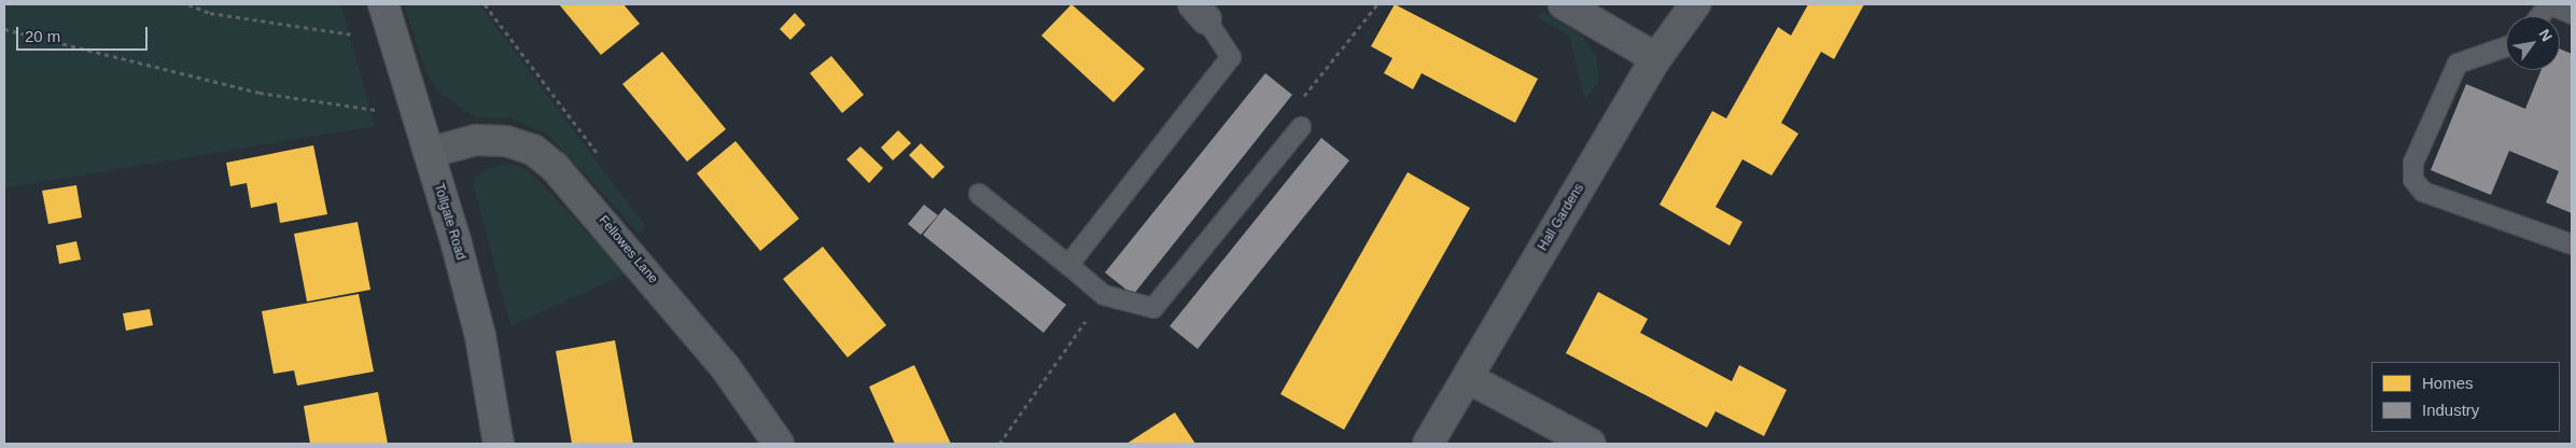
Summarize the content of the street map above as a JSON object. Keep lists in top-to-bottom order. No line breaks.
{"streets":{"street":["Hall Gardens","Tollgate Road","Fellowes Lane"]},"crossings":[["Tollgate Road","Fellowes Lane"]],"legend":["Homes","Industry"],"scale_bar":"20 m","north":"top right"}
